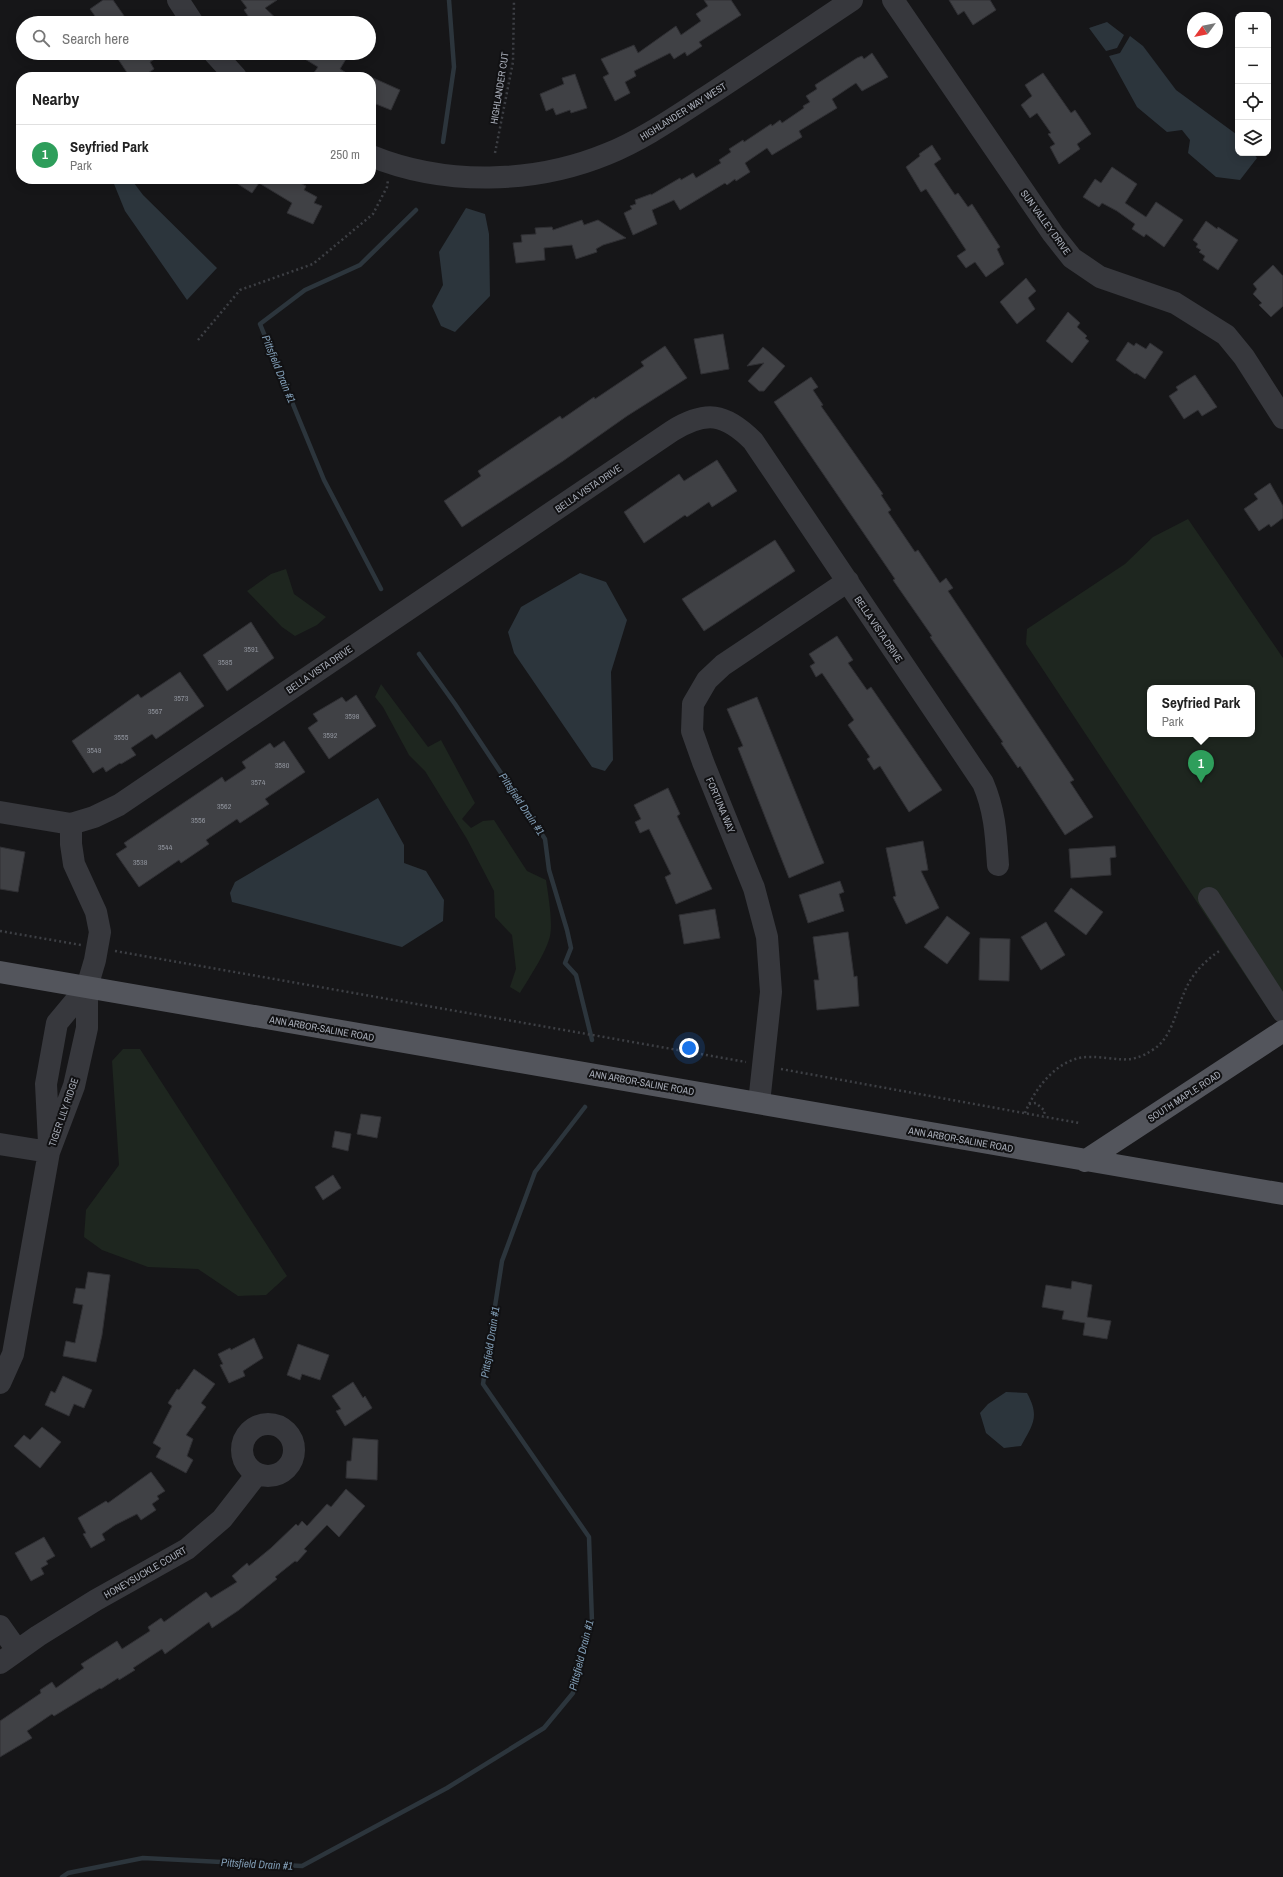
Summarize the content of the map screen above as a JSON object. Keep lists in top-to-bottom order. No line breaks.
{"streets":{"main road":["ANN ARBOR-SALINE ROAD","SOUTH MAPLE ROAD"],"street":["HIGHLANDER WAY WEST","SUN VALLEY DRIVE","BELLA VISTA DRIVE","FORTUNA WAY","TIGER LILY RIDGE","HONEYSUCKLE COURT"],"path":["HIGHLANDER CUT"]},"crossings":[["BELLA VISTA DRIVE","FORTUNA WAY"],["FORTUNA WAY","ANN ARBOR-SALINE ROAD"],["ANN ARBOR-SALINE ROAD","SOUTH MAPLE ROAD"],["ANN ARBOR-SALINE ROAD","TIGER LILY RIDGE"]],"water":["Pittsfield Drain #1"],"house_numbers":["3591","3585","3573","3567","3598","3592","3555","3549","3580","3574","3562","3556","3544","3538"],"north":"bottom left","page":{"map_buttons":["+","−"],"search":"Search here","heading":"Nearby","list":[{"mark":"1","name":"Seyfried Park","note":"Park","value":"250 m"}],"popup":["Seyfried Park","Park"],"pins":"1"}}
